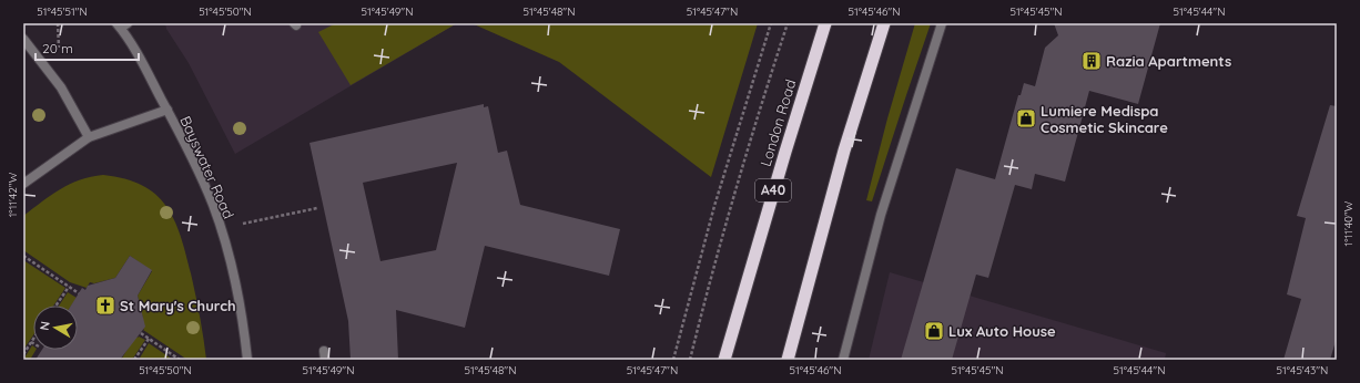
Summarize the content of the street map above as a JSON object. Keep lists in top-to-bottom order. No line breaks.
{"streets":{"highway":["London Road","A40"],"street":["Bayswater Road"]},"places":{"building":["Razia Apartments"],"shop":["Lumiere Medispa Cosmetic Skincare","Lux Auto House"],"church":["St Mary's Church"]},"scale_bar":"20 m","north":"left","coordinates":["51°45'51\"N","51°45'50\"N","51°45'49\"N","51°45'48\"N","51°45'47\"N","51°45'46\"N","51°45'45\"N","51°45'44\"N","1°11'42\"W","1°11'40\"W","51°45'43\"N"]}
